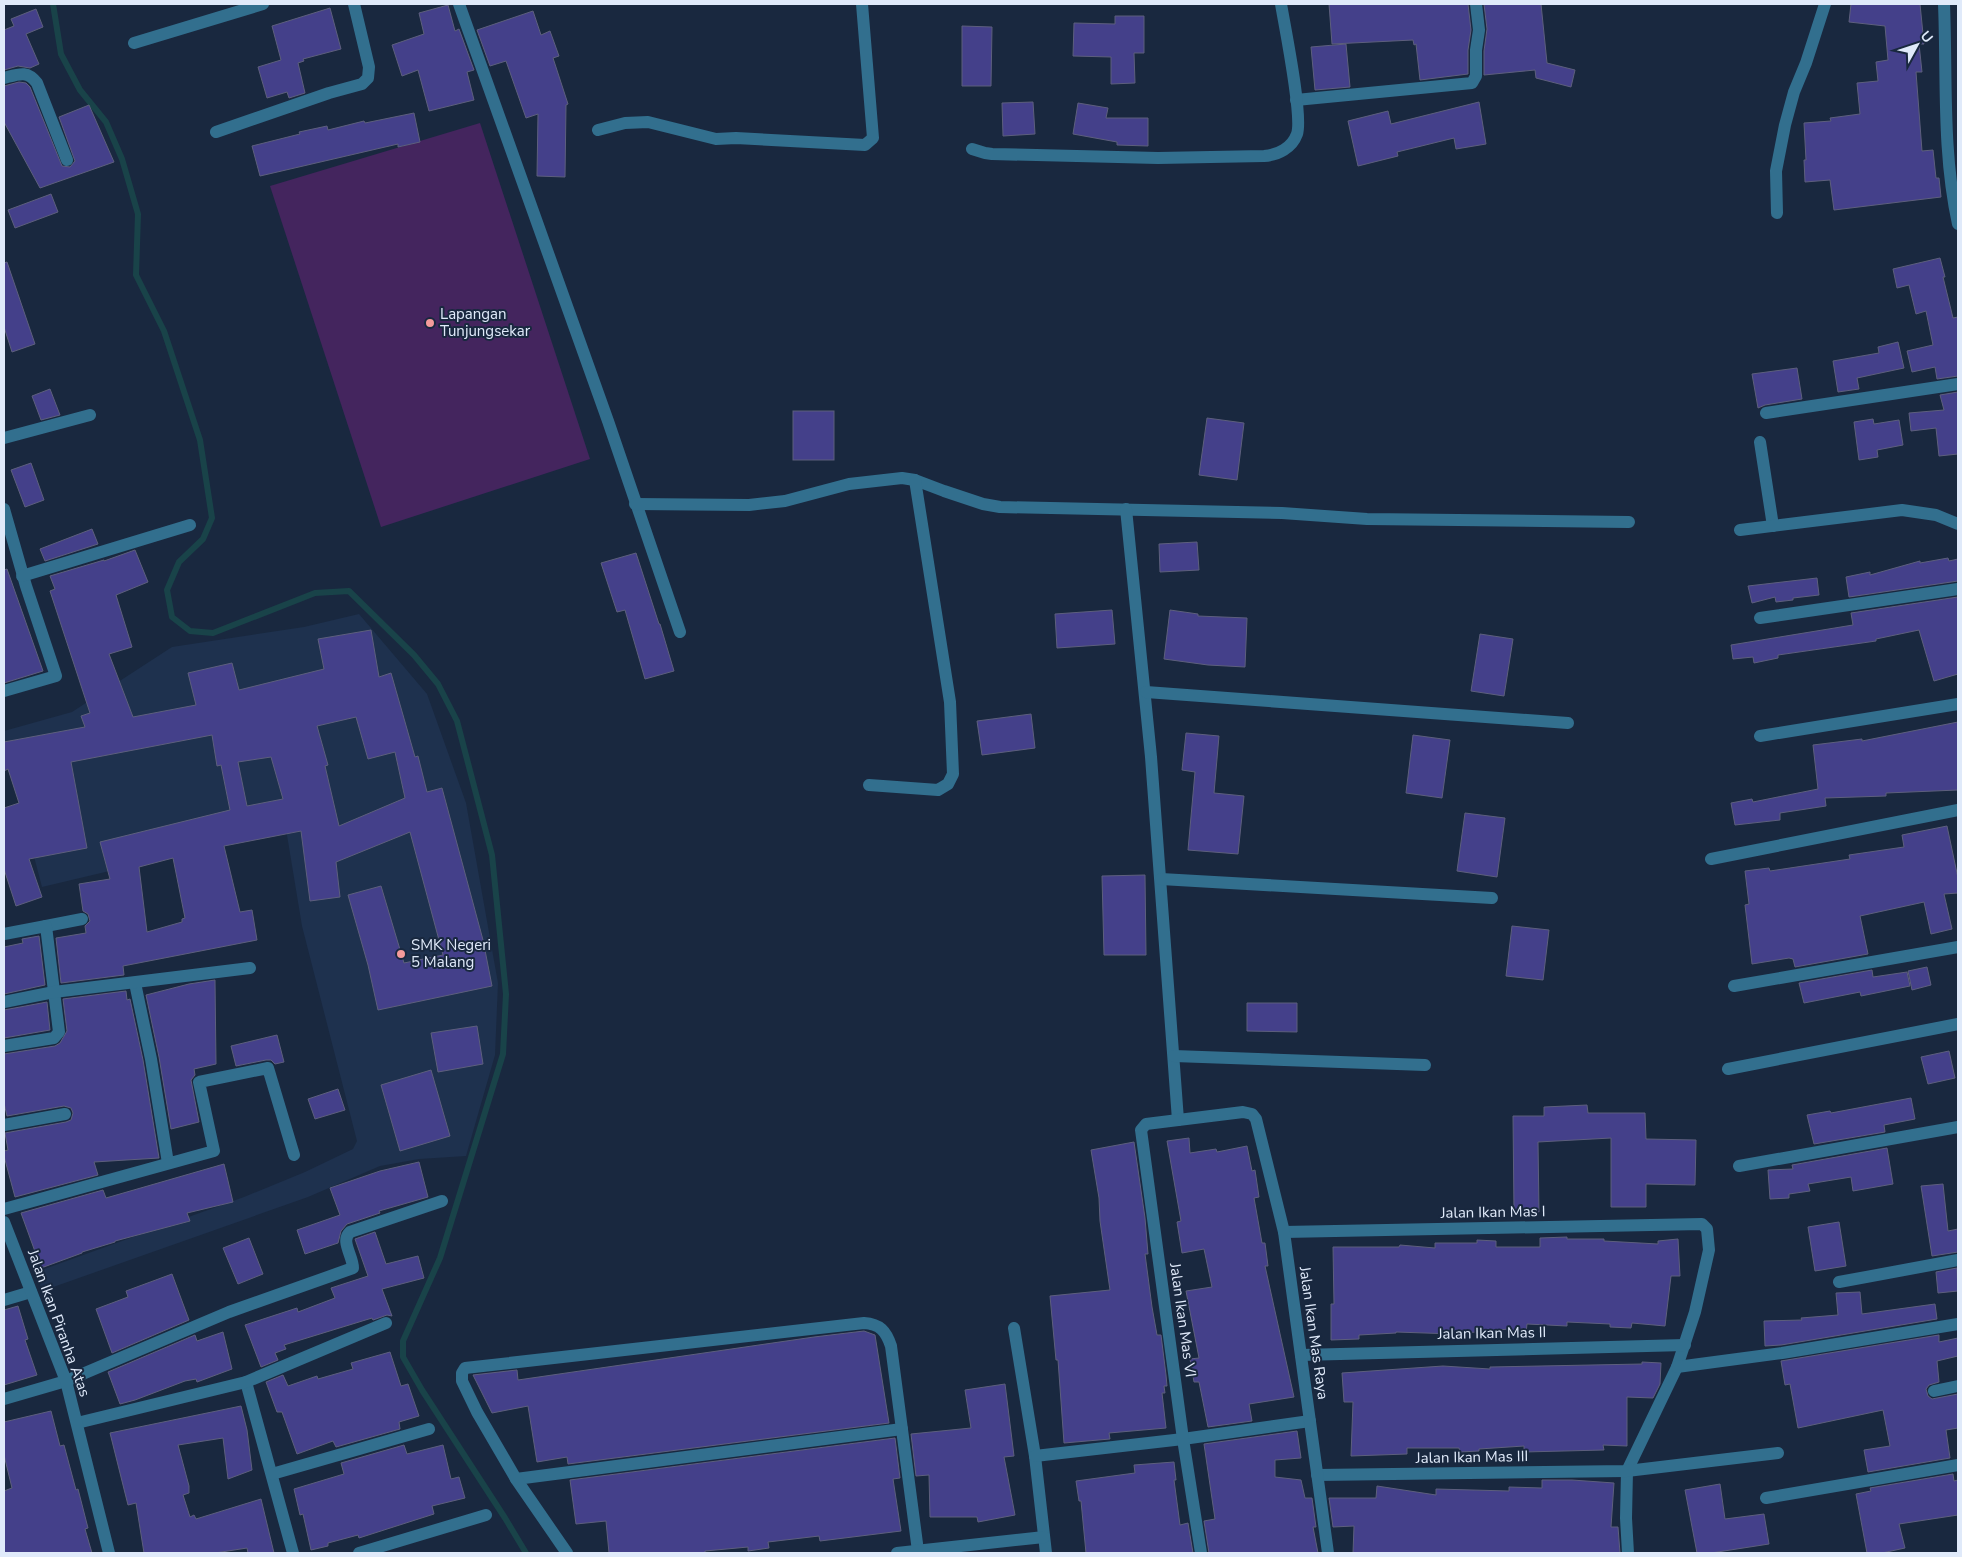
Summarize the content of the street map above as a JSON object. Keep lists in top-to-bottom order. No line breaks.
{"streets":{"street":["Jalan Ikan Mas I","Jalan Ikan Mas VI","Jalan Ikan Piranha Atas","Jalan Ikan Mas Raya","Jalan Ikan Mas II","Jalan Ikan Mas III"]},"crossings":[["Jalan Ikan Mas I","Jalan Ikan Mas Raya"],["Jalan Ikan Mas I","Jalan Ikan Mas II"],["Jalan Ikan Mas VI","Jalan Ikan Mas Raya"],["Jalan Ikan Mas Raya","Jalan Ikan Mas II"],["Jalan Ikan Mas Raya","Jalan Ikan Mas III"]],"places":["Lapangan Tunjungsekar","SMK Negeri 5 Malang"],"north":"top right"}
